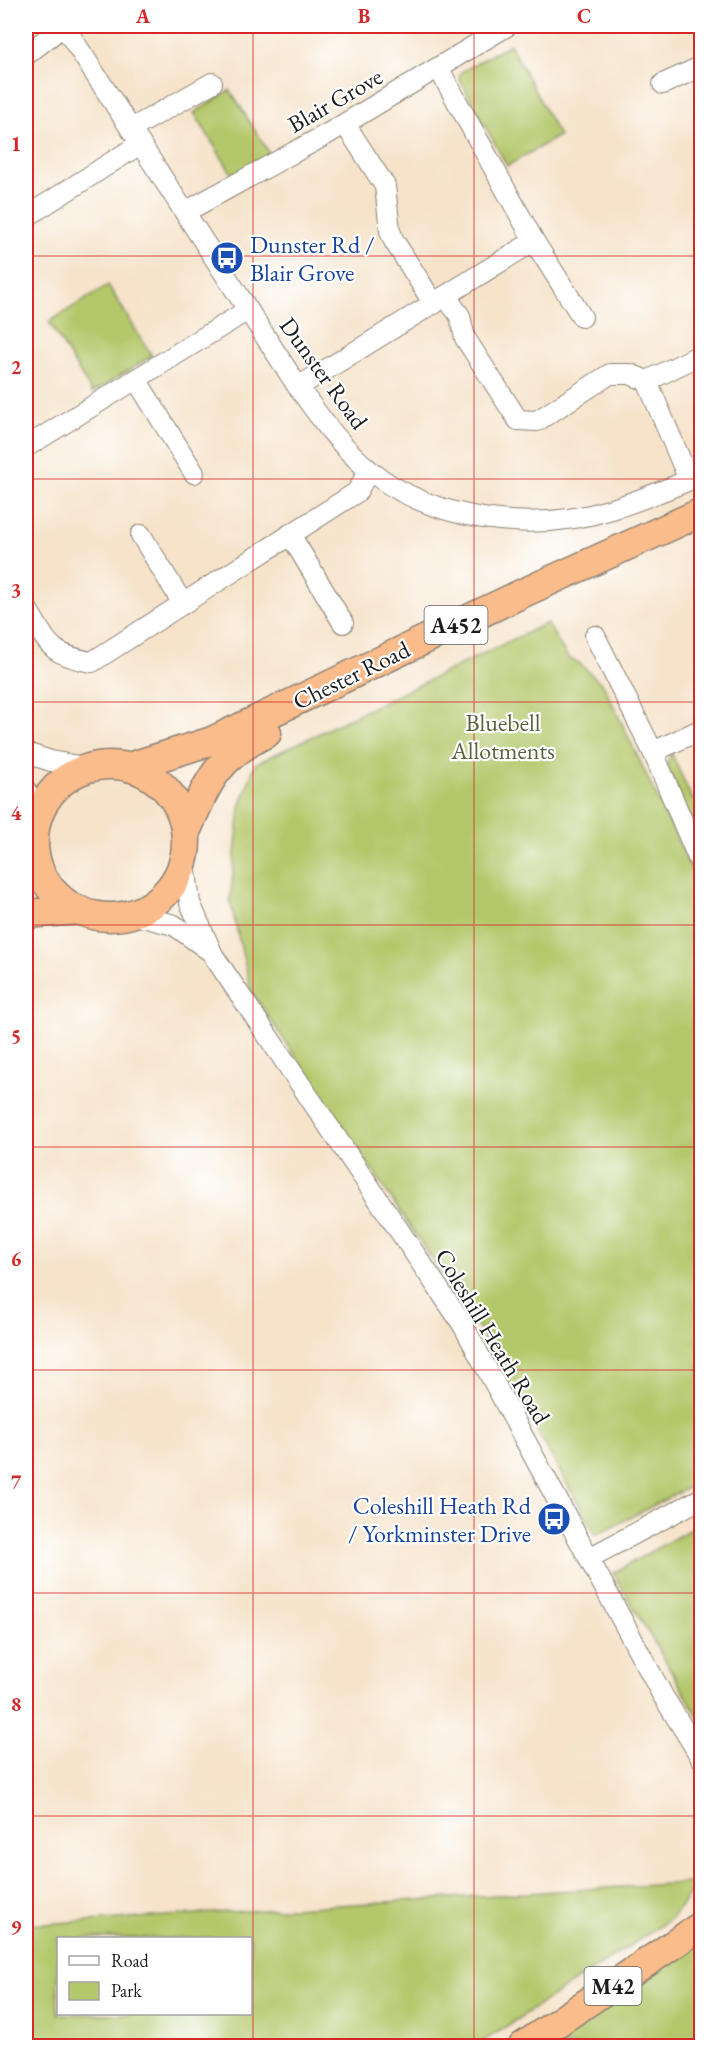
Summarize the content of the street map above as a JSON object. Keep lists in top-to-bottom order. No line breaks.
{"streets":{"highway":["A452","Chester Road","M42"],"street":["Blair Grove","Dunster Road","Coleshill Heath Road"]},"crossings":[["Blair Grove","Dunster Road"],["Chester Road","Coleshill Heath Road"]],"parks":["Bluebell Allotments"],"places":{"bus stop":["Dunster Rd / Blair Grove","Coleshill Heath Rd / Yorkminster Drive"]},"legend":["Road","Park"],"grid":{"columns":["A","B","C"],"rows":["1","2","3","4","5","6","7","8","9"]}}
